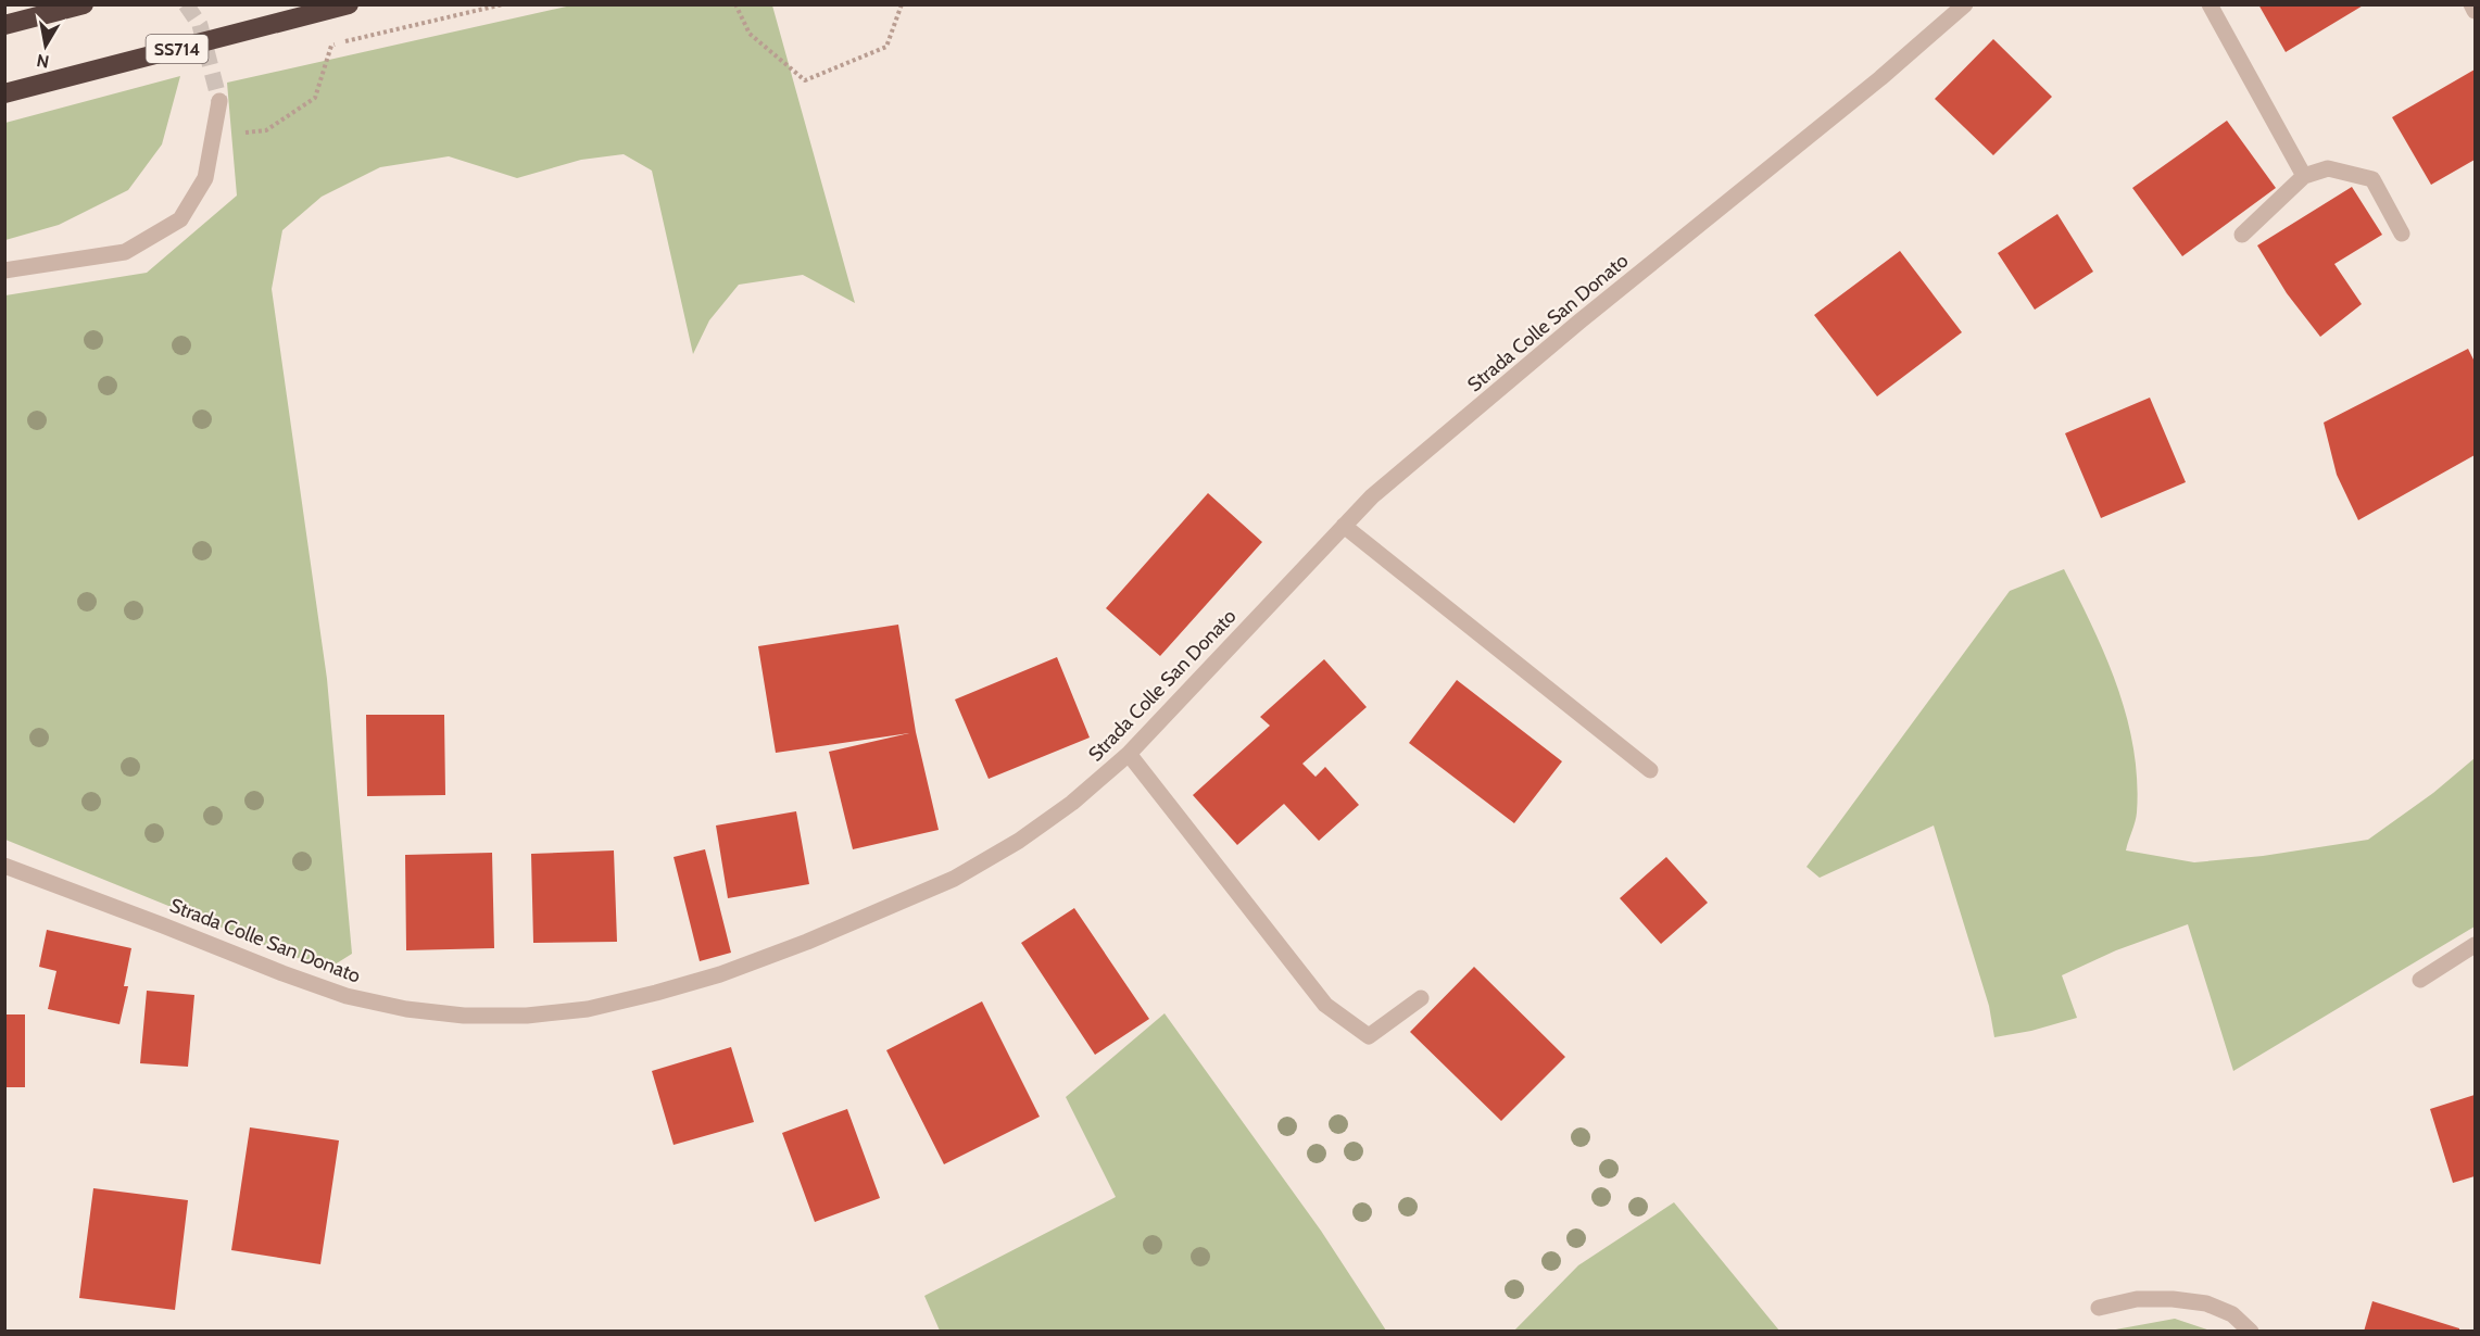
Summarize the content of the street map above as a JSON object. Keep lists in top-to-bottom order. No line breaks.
{"streets":{"highway":["SS714"],"street":["Strada Colle San Donato"]},"north":"bottom"}
